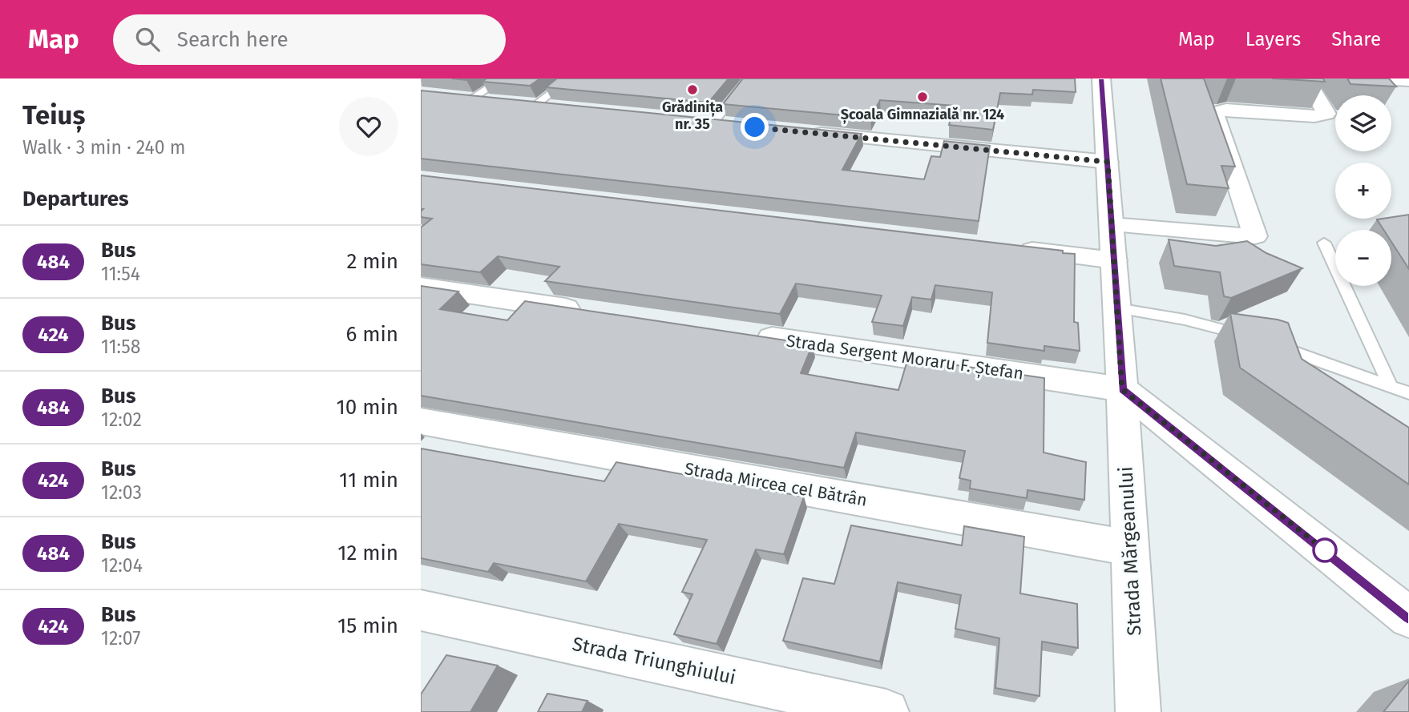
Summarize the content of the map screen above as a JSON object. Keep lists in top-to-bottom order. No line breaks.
{"streets":{"street":["Strada Sergent Moraru F. Ștefan","Strada Mircea cel Bătrân","Strada Mărgeanului","Strada Triunghiului"]},"crossings":[["Strada Sergent Moraru F. Ștefan","Strada Mărgeanului"],["Strada Mircea cel Bătrân","Strada Mărgeanului"]],"places":["Grădinița nr. 35","Școala Gimnazială nr. 124"],"lines":["bus line 484"],"page":{"header":"Map","search":"Search here","nav":["Map","Layers","Share"],"heading":[["Teiuș","Walk · 3 min · 240 m"],"Departures"],"map_buttons":["+","−"],"list":[{"mark":"484","name":"Bus","note":"11:54","value":"2 min"},{"mark":"424","name":"Bus","note":"11:58","value":"6 min"},{"mark":"484","name":"Bus","note":"12:02","value":"10 min"},{"mark":"424","name":"Bus","note":"12:03","value":"11 min"},{"mark":"484","name":"Bus","note":"12:04","value":"12 min"},{"mark":"424","name":"Bus","note":"12:07","value":"15 min"}]}}
